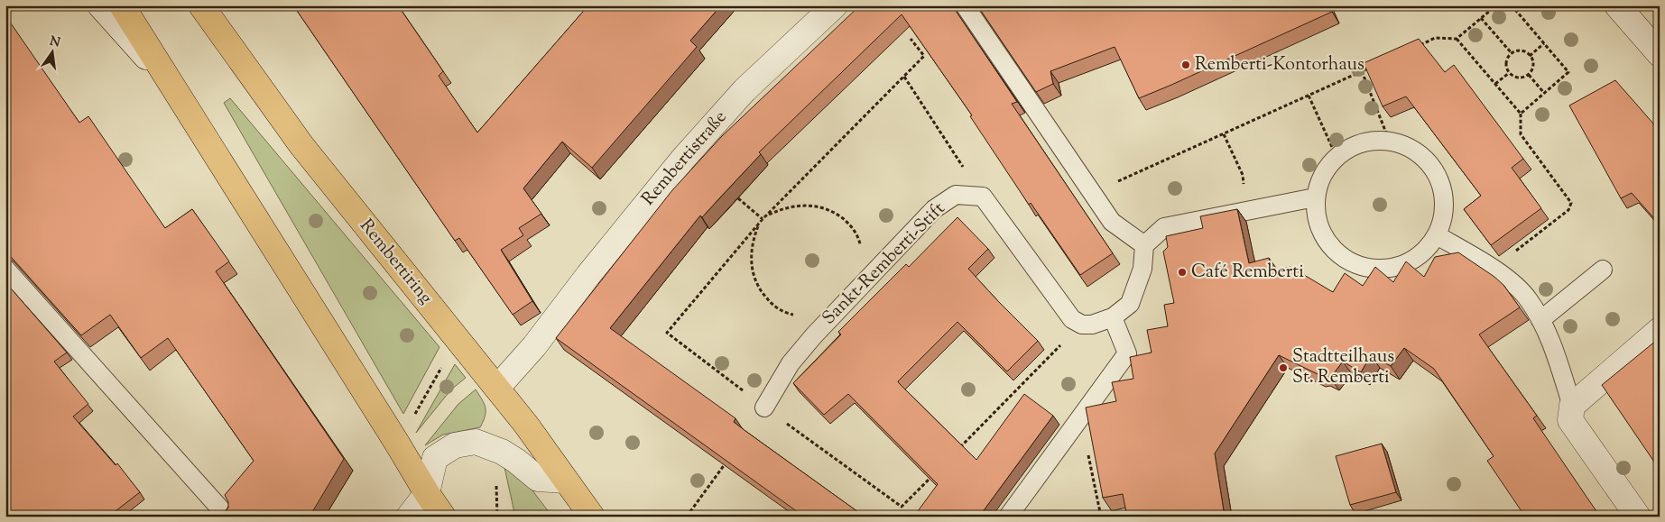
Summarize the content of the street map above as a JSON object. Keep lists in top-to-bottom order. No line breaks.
{"streets":{"main road":["Rembertiring"],"street":["Rembertistraße"],"lane":["Sankt-Remberti-Stift"]},"crossings":[["Rembertistraße","Rembertiring"]],"places":["Remberti-Kontorhaus","Café Remberti","Stadtteilhaus St. Remberti"],"north":"top"}
